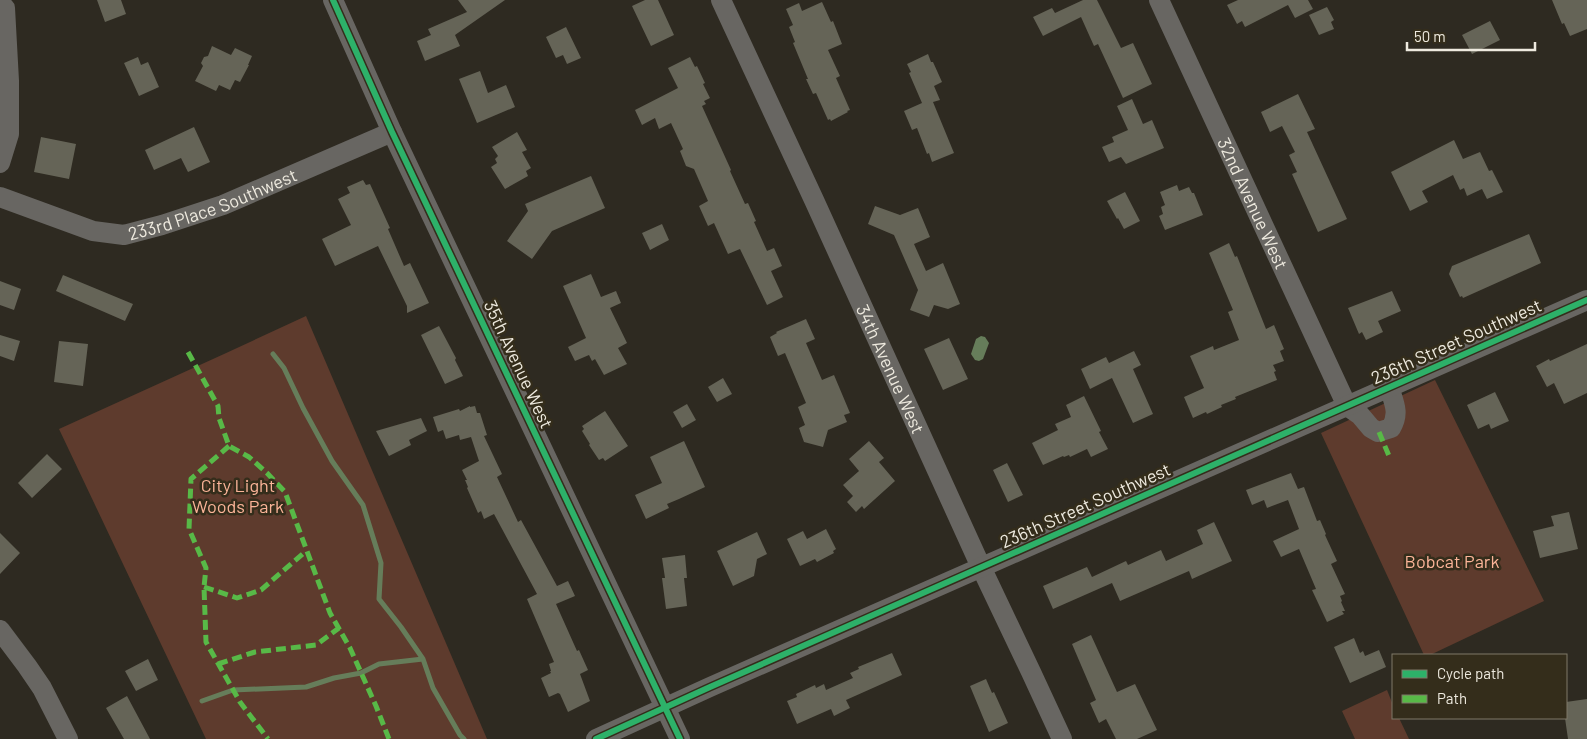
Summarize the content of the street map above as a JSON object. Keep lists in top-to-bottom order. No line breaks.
{"streets":{"street":["233rd Place Southwest","32nd Avenue West","236th Street Southwest","35th Avenue West","34th Avenue West"]},"crossings":[["233rd Place Southwest","35th Avenue West"],["32nd Avenue West","236th Street Southwest"],["236th Street Southwest","35th Avenue West"],["236th Street Southwest","34th Avenue West"]],"parks":["City Light Woods Park","Bobcat Park"],"legend":["Cycle path","Path"],"scale_bar":"50 m"}
